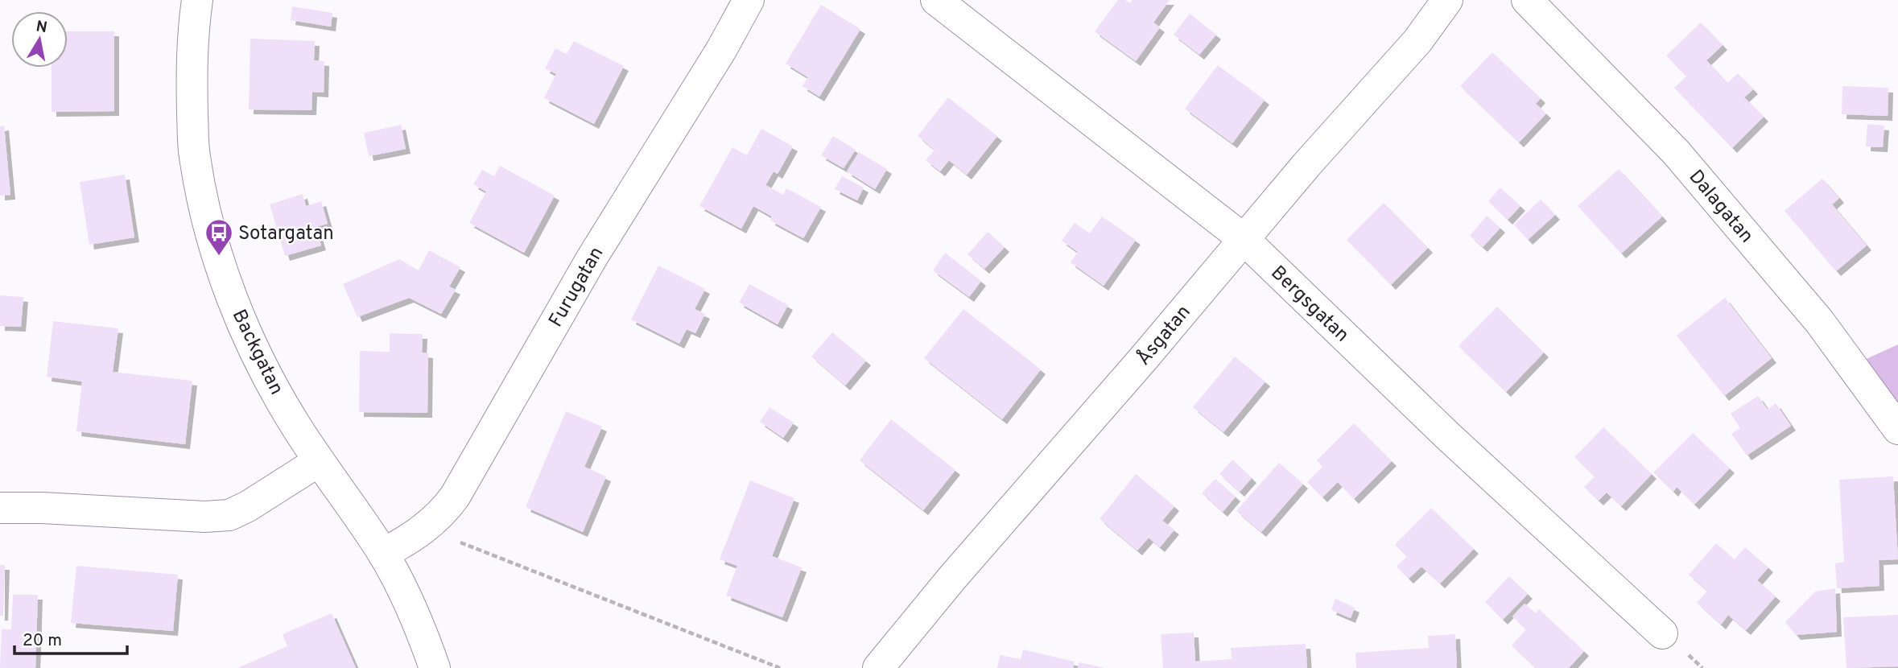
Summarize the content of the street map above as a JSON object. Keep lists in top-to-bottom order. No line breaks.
{"streets":{"street":["Dalagatan","Furugatan","Bergsgatan","Åsgatan","Backgatan"]},"crossings":[["Furugatan","Backgatan"],["Bergsgatan","Åsgatan"]],"places":{"bus stop":["Sotargatan"]},"scale_bar":"20 m","north":"top"}
